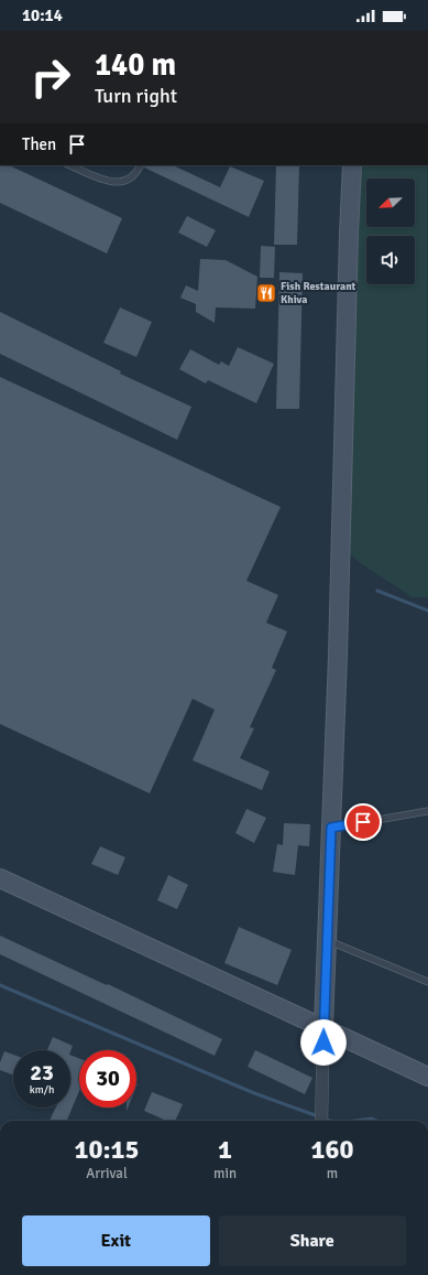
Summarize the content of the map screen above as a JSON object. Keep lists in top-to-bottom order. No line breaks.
{"places":{"restaurant":["Fish Restaurant Khiva"]},"north":"bottom left","page":{"status":"10:14","turn":["140 m","Turn right"],"then":"Then","speed":"23 km/h","limit":"30","eta":["10:15","Arrival","1","min","160","m"],"buttons":["Exit","Share"]}}
